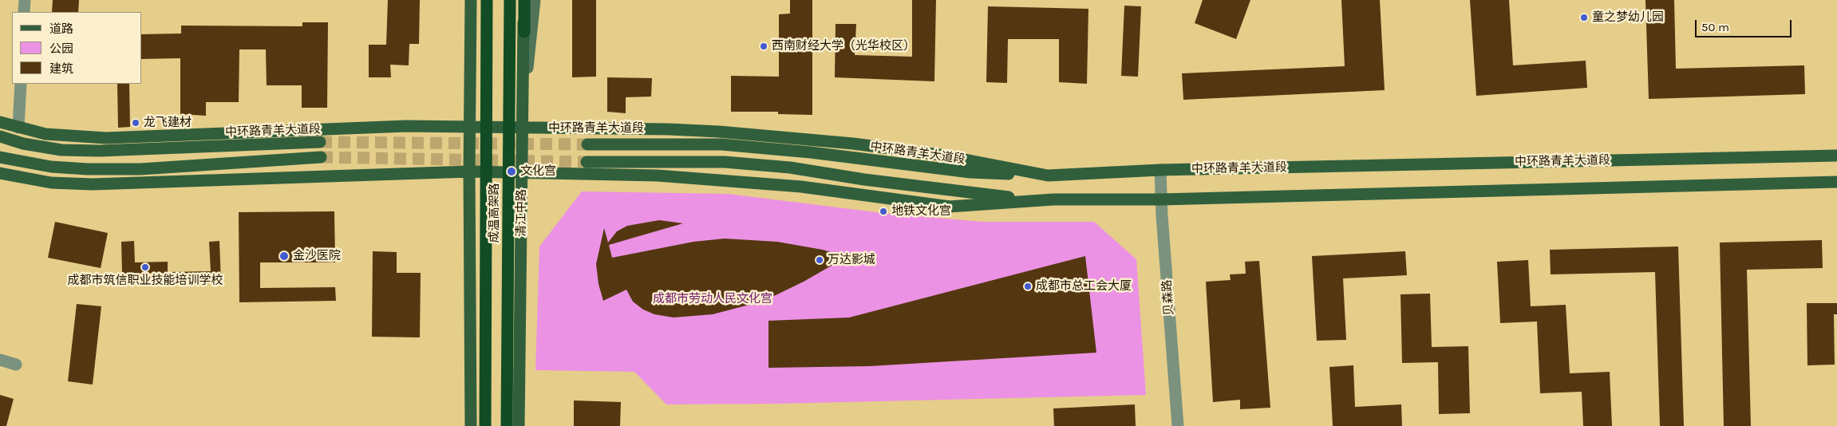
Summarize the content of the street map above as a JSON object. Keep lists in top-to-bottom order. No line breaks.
{"streets":{"highway":["成温高架路"],"main road":["中环路青羊大道段","清江中路"],"street":["贝森路"]},"crossings":[["中环路青羊大道段","清江中路"],["中环路青羊大道段","贝森路"]],"parks":["成都市劳动人民文化宫"],"places":["童之梦幼儿园","西南财经大学（光华校区）","龙飞建材","文化宫","地铁文化宫","金沙医院","万达影城","成都市筑信职业技能培训学校","成都市总工会大厦"],"legend":["道路","公园","建筑"],"scale_bar":"50 m"}
